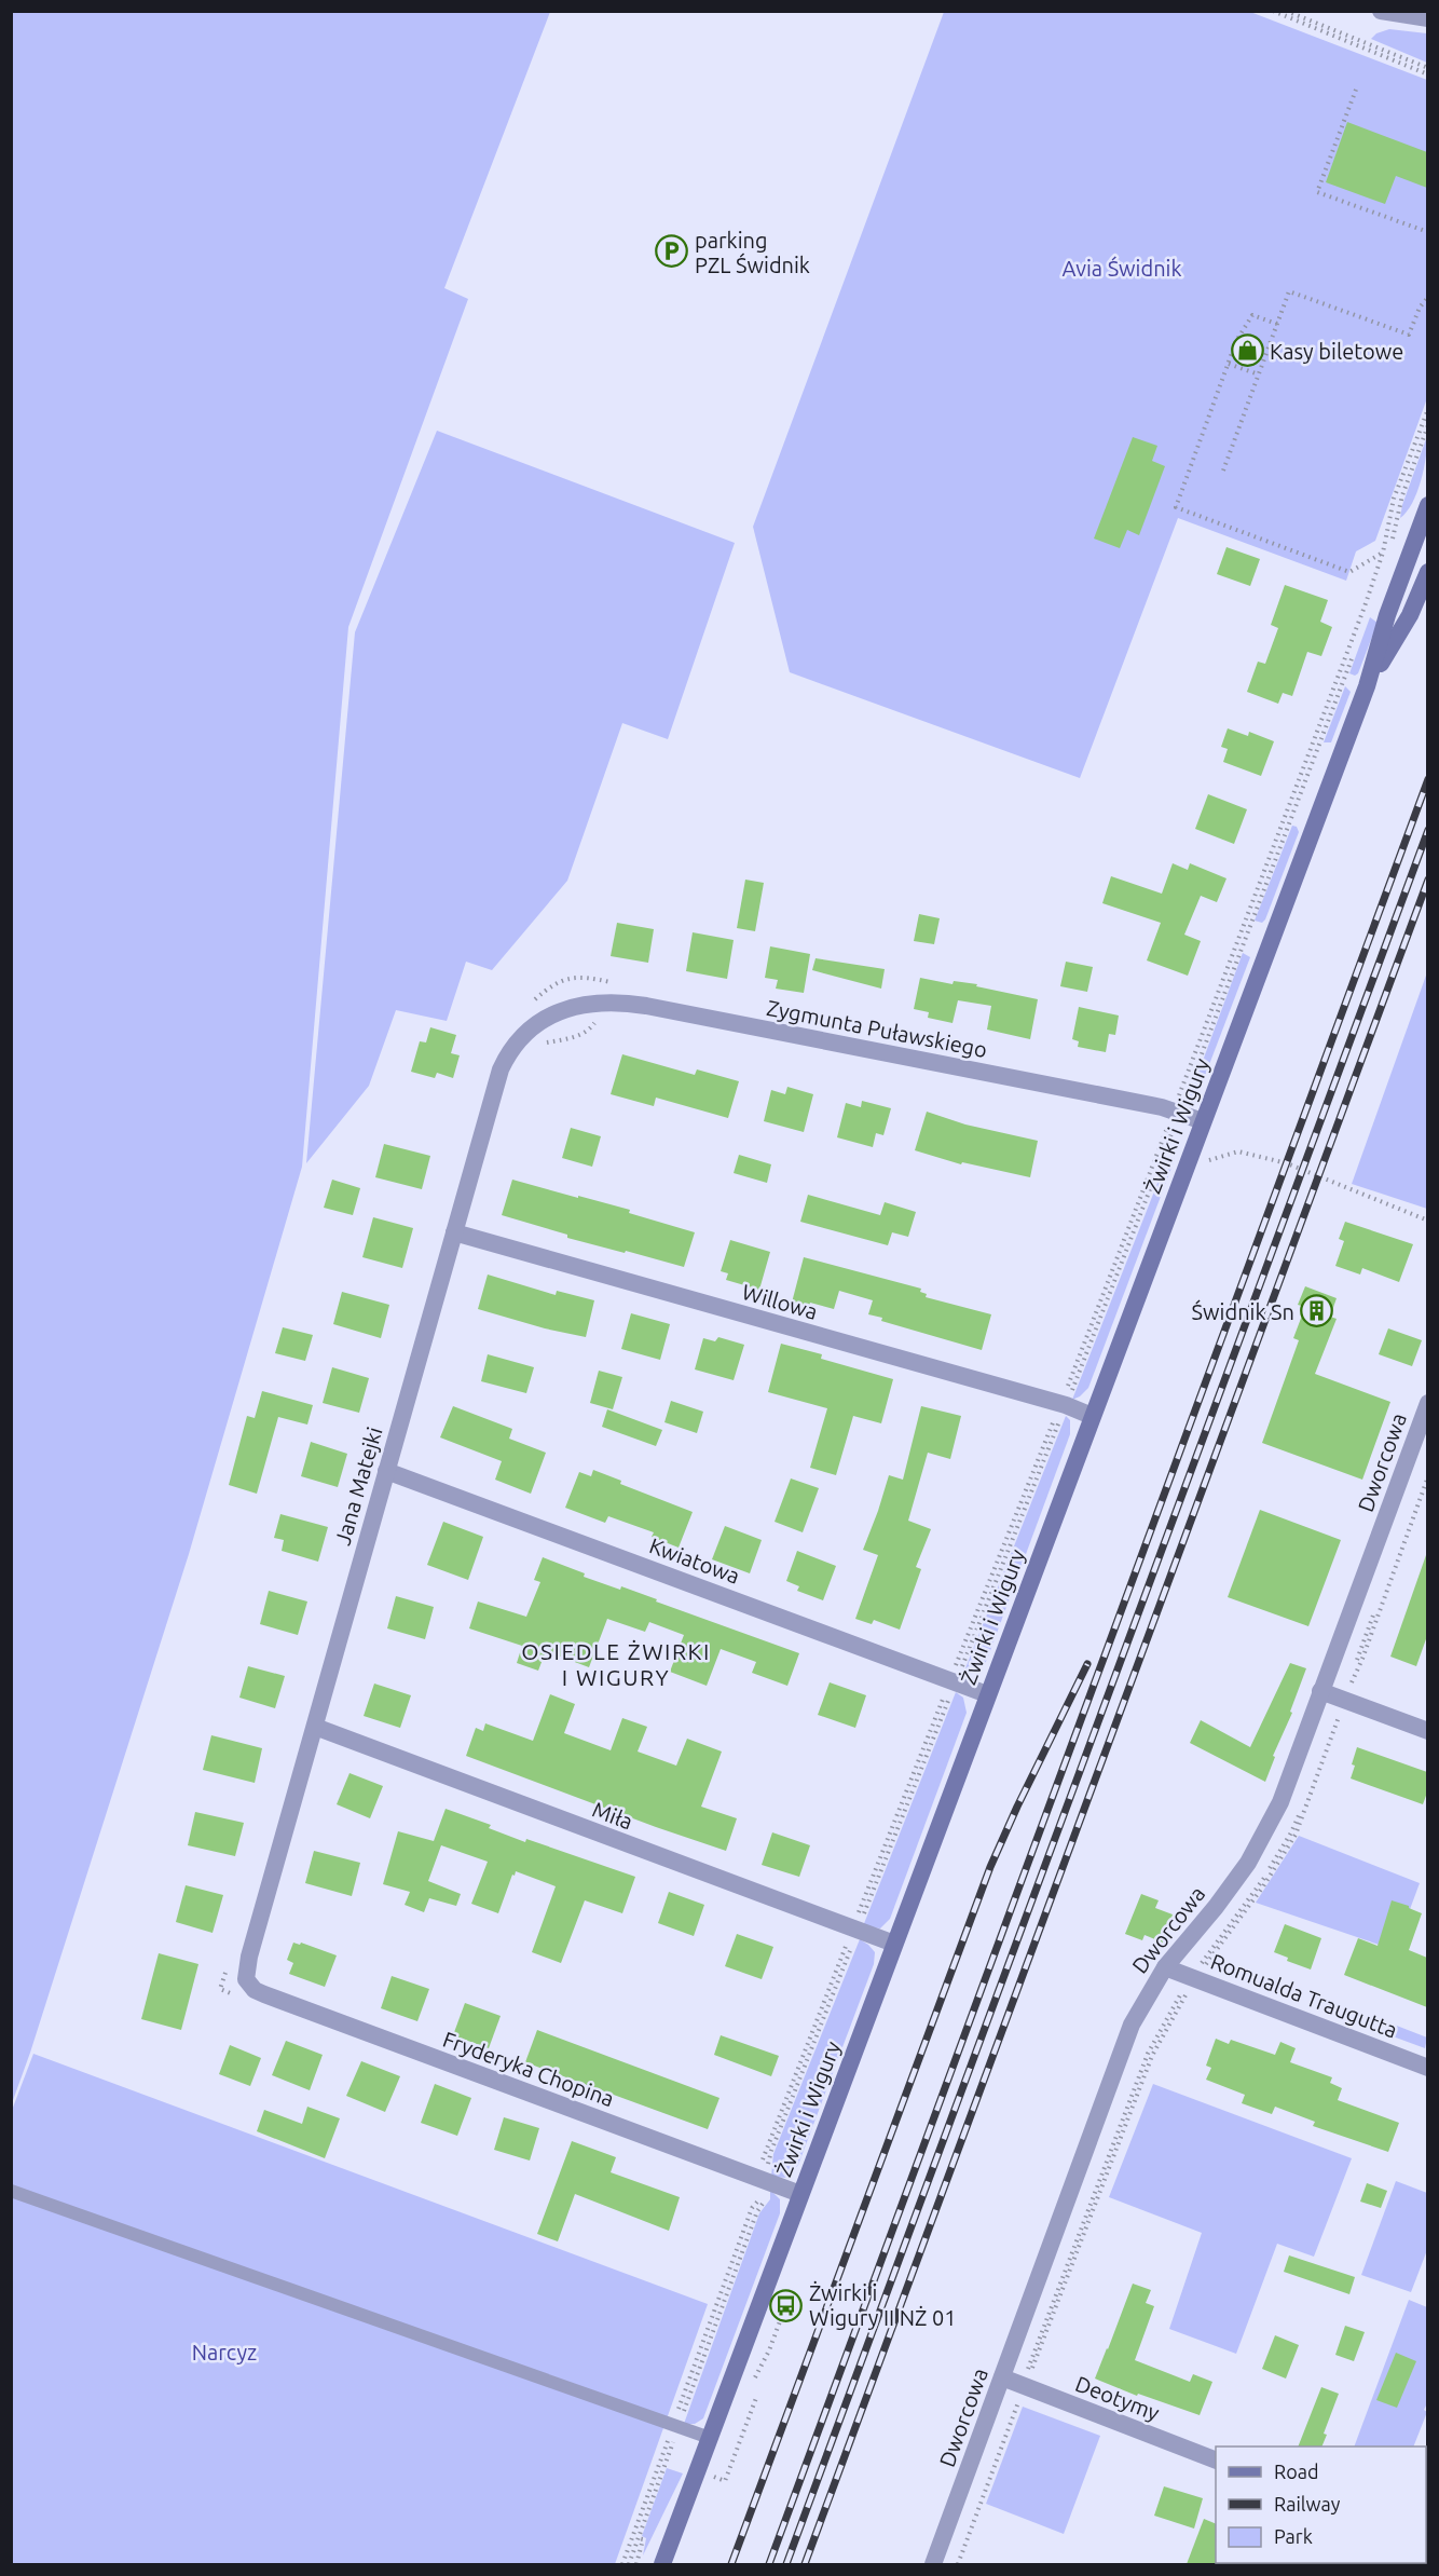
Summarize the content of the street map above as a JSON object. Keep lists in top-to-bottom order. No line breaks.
{"streets":{"main road":["Żwirki i Wigury"],"street":["Zygmunta Puławskiego","Willowa","Dworcowa","Jana Matejki","Kwiatowa","Miła","Romualda Traugutta","Fryderyka Chopina","Deotymy"]},"crossings":[["Zygmunta Puławskiego","Żwirki i Wigury"],["Zygmunta Puławskiego","Jana Matejki"],["Żwirki i Wigury","Willowa"],["Żwirki i Wigury","Kwiatowa"],["Żwirki i Wigury","Miła"],["Żwirki i Wigury","Fryderyka Chopina"],["Willowa","Jana Matejki"],["Dworcowa","Romualda Traugutta"],["Dworcowa","Deotymy"],["Jana Matejki","Kwiatowa"],["Jana Matejki","Miła"],["Jana Matejki","Fryderyka Chopina"]],"districts":["OSIEDLE ŻWIRKI I WIGURY"],"parks":["Avia Świdnik","Narcyz"],"places":{"parking":["parking PZL Świdnik"],"shop":["Kasy biletowe"],"building":["Świdnik Sn"],"bus stop":["Żwirki i Wigury II NŻ 01"]},"legend":["Road","Railway","Park"]}
